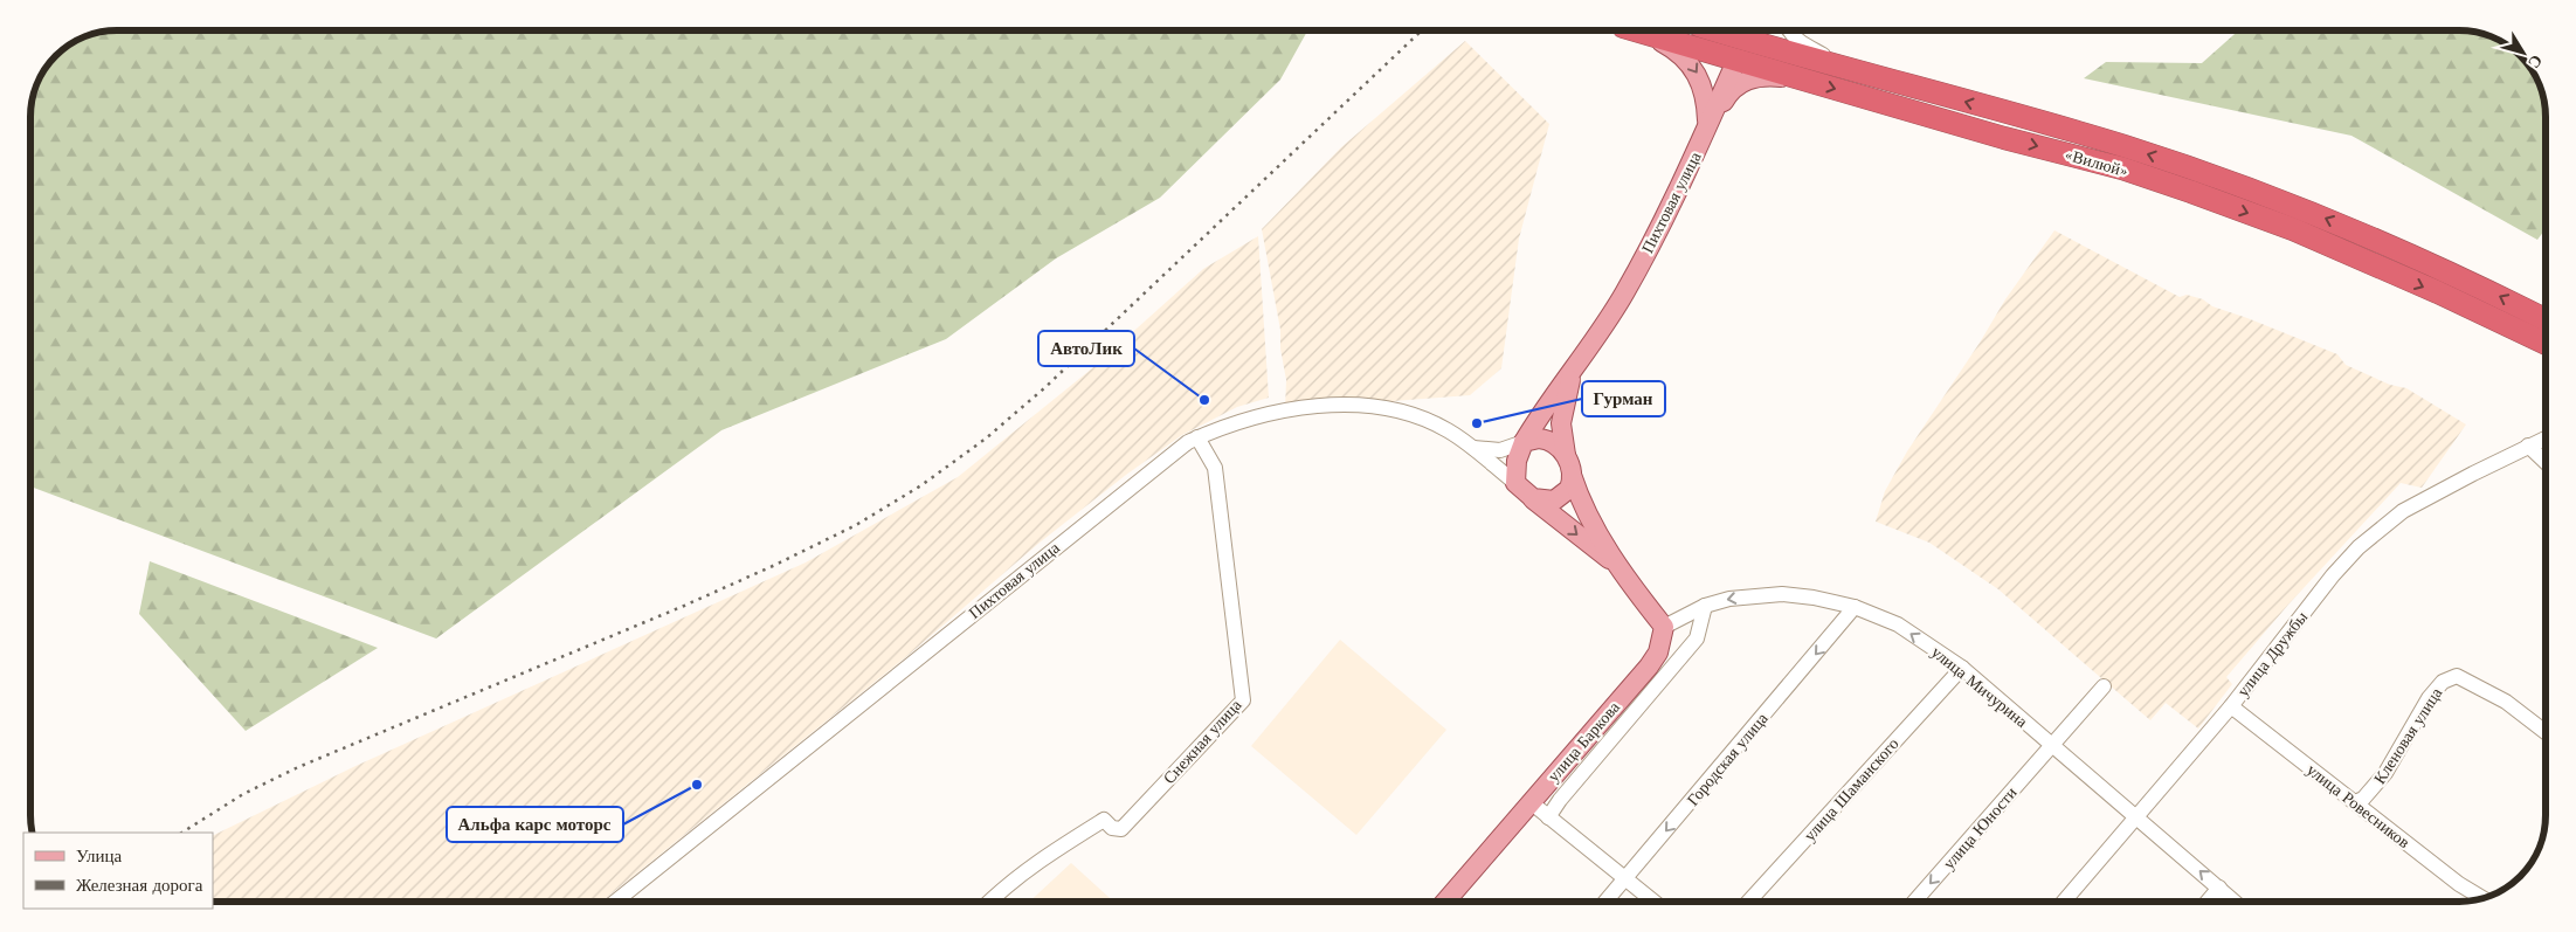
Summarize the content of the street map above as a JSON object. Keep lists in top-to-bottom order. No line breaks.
{"streets":{"highway":["«Вилюй»","Пихтовая улица"],"main road":["улица Баркова"],"street":["улица Дружбы","улица Мичурина","Кленовая улица","Снежная улица","Городская улица","улица Шаманского","улица Ровесников","улица Юности"]},"crossings":[["«Вилюй»","Пихтовая улица"],["Пихтовая улица","Снежная улица"],["улица Дружбы","улица Мичурина"],["улица Дружбы","улица Ровесников"],["улица Мичурина","улица Баркова"],["улица Мичурина","Городская улица"],["улица Мичурина","улица Шаманского"],["улица Мичурина","улица Юности"],["Кленовая улица","улица Ровесников"]],"one_way":["улица Мичурина","улица Юности"],"places":["АвтоЛик","Гурман","Альфа карс моторс"],"legend":["Улица","Железная дорога"],"north":"bottom right"}
